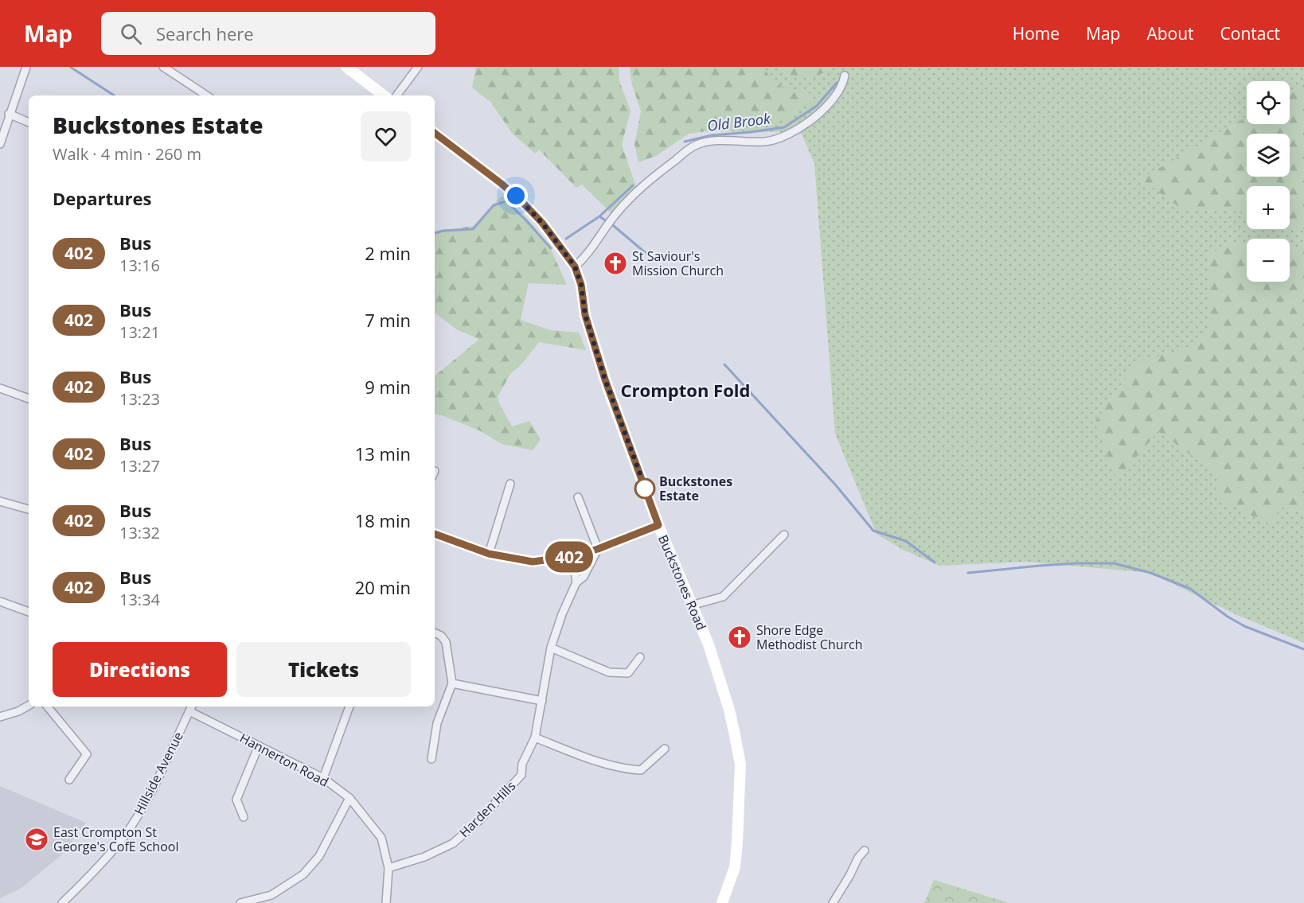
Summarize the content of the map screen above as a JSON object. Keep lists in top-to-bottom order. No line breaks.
{"streets":{"main road":["Buckstones Road"],"street":["Hannerton Road","Hillside Avenue","Harden Hills"]},"crossings":[["Hannerton Road","Hillside Avenue"],["Hannerton Road","Harden Hills"]],"districts":["Crompton Fold"],"water":["Old Brook"],"places":{"church":["St Saviour's Mission Church","Shore Edge Methodist Church"],"other":["Buckstones Estate"],"school or university":["East Crompton St George's CofE School"]},"lines":["bus line 402"],"page":{"header":"Map","search":"Search here","nav":["Home","Map","About","Contact"],"on_map":"402","map_buttons":["+","−"],"heading":[["Buckstones Estate","Walk · 4 min · 260 m"],"Departures"],"list":[{"mark":"402","name":"Bus","note":"13:16","value":"2 min"},{"mark":"402","name":"Bus","note":"13:21","value":"7 min"},{"mark":"402","name":"Bus","note":"13:23","value":"9 min"},{"mark":"402","name":"Bus","note":"13:27","value":"13 min"},{"mark":"402","name":"Bus","note":"13:32","value":"18 min"},{"mark":"402","name":"Bus","note":"13:34","value":"20 min"}],"buttons":["Directions","Tickets"]}}
